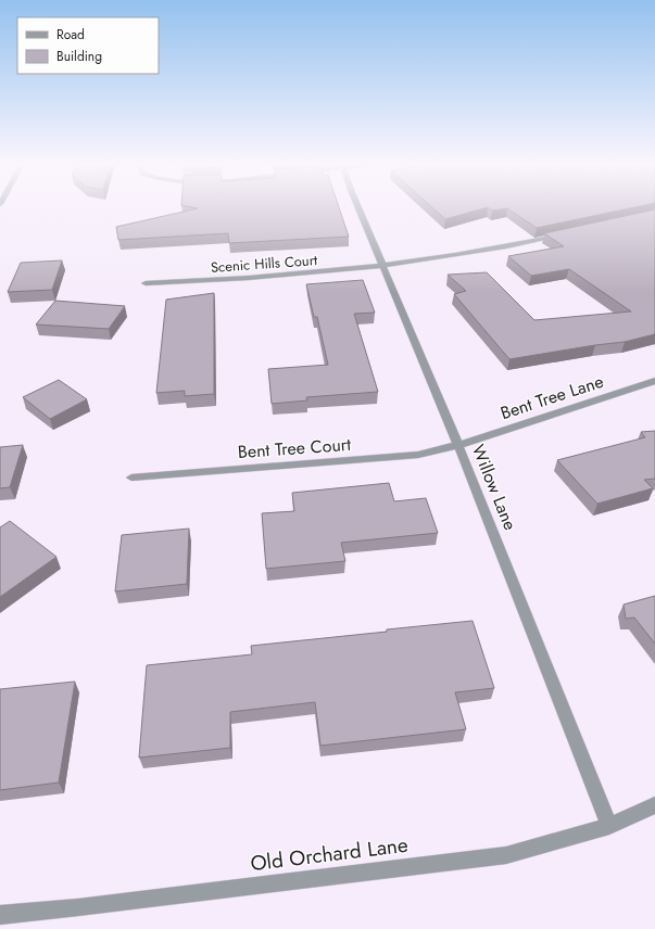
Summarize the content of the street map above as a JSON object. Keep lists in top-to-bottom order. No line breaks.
{"streets":{"street":["Scenic Hills Court","Bent Tree Lane","Bent Tree Court","Willow Lane","Old Orchard Lane"]},"crossings":[["Scenic Hills Court","Willow Lane"],["Bent Tree Lane","Bent Tree Court"],["Bent Tree Lane","Willow Lane"],["Bent Tree Court","Willow Lane"],["Willow Lane","Old Orchard Lane"]],"legend":["Road","Building"]}
